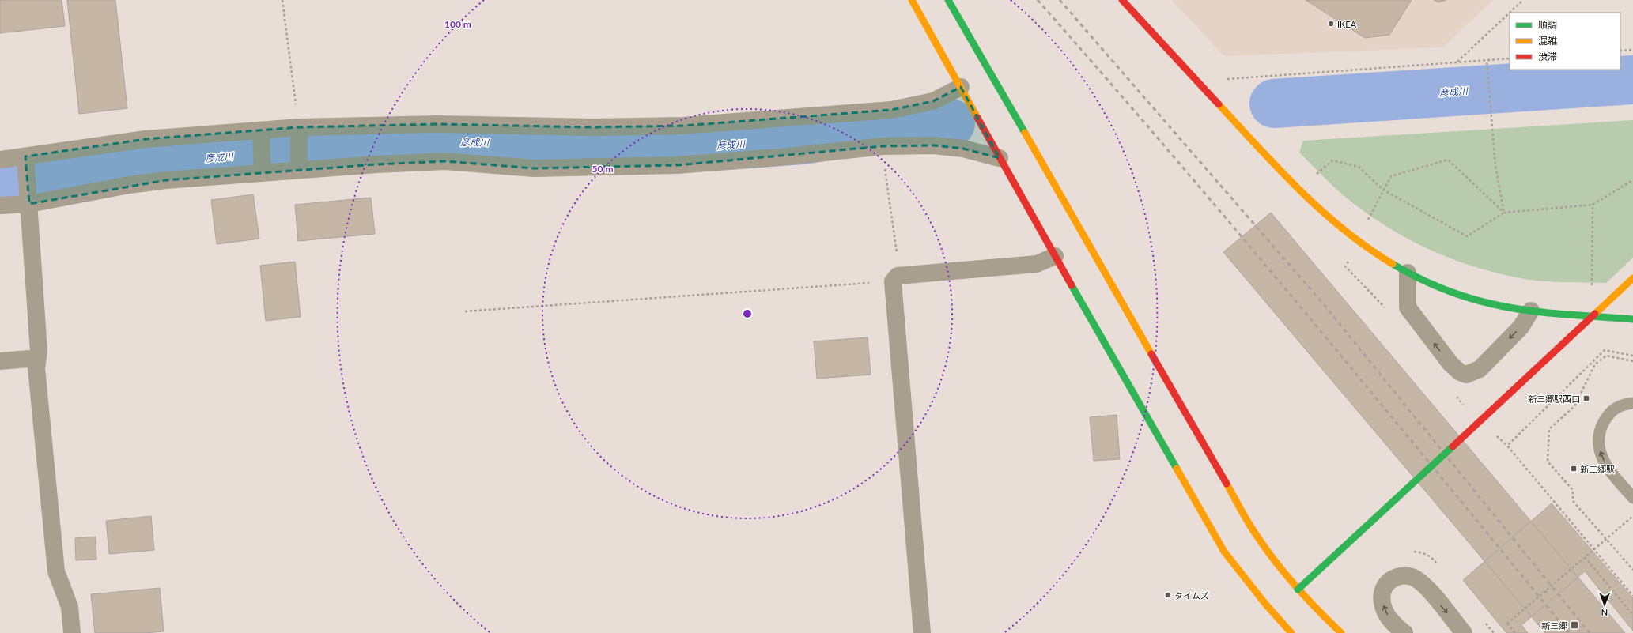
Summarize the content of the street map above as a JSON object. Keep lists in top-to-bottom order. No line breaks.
{"water":["彦成川"],"places":{"other":["IKEA","タイムズ"],"transit":["新三郷駅西口","新三郷駅","新三郷"]},"legend":["順調","混雑","渋滞"],"north":"bottom","rings":["100 m","50 m"]}
